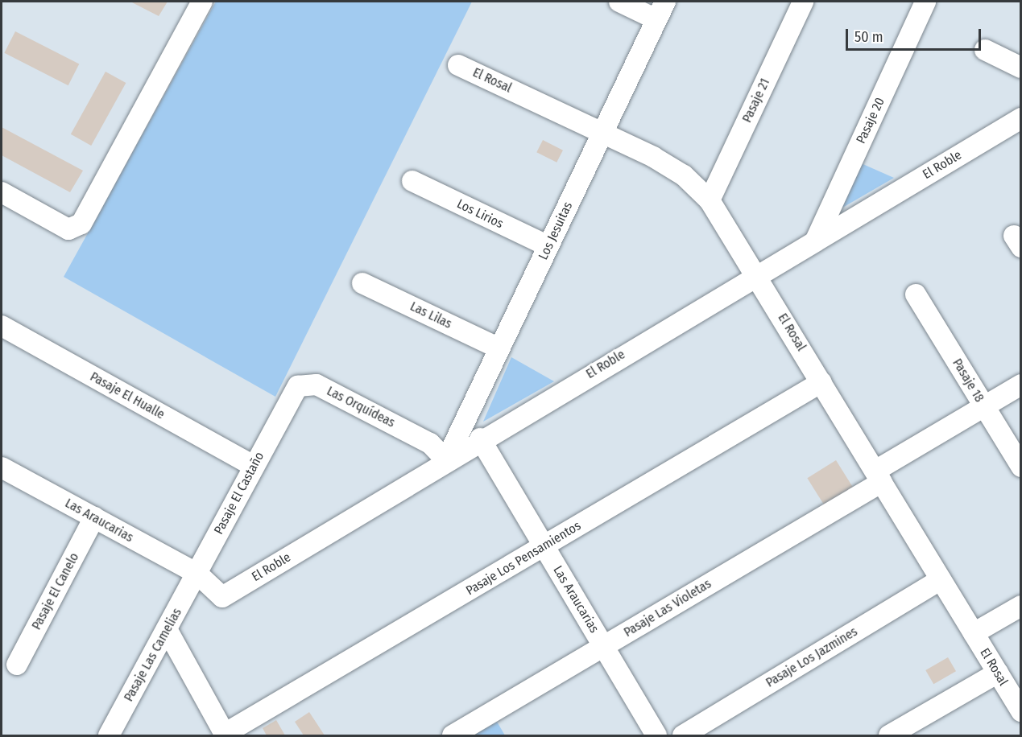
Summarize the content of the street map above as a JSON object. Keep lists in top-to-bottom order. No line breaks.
{"streets":{"street":["El Rosal","Pasaje 21","Pasaje 20","El Roble","Los Lirios","Los Jesuitas","Las Lilas","Pasaje 18","Pasaje El Hualle","Las Orquídeas","Pasaje El Castaño","Las Araucarias","Pasaje Los Pensamientos","Pasaje El Canelo","Pasaje Las Violetas","Pasaje Las Camelias","Pasaje Los Jazmines"]},"crossings":[["El Rosal","Pasaje 21"],["El Rosal","El Roble"],["El Rosal","Los Jesuitas"],["El Rosal","Pasaje Los Pensamientos"],["El Rosal","Pasaje Las Violetas"],["El Rosal","Pasaje Los Jazmines"],["Pasaje 20","El Roble"],["El Roble","Los Jesuitas"],["El Roble","Las Orquídeas"],["El Roble","Pasaje El Castaño"],["El Roble","Las Araucarias"],["El Roble","Pasaje Las Camelias"],["Los Lirios","Los Jesuitas"],["Los Jesuitas","Las Lilas"],["Los Jesuitas","Las Orquídeas"],["Pasaje 18","Pasaje Las Violetas"],["Pasaje El Hualle","Pasaje El Castaño"],["Las Orquídeas","Pasaje El Castaño"],["Pasaje El Castaño","Las Araucarias"],["Pasaje El Castaño","Pasaje Las Camelias"],["Las Araucarias","Pasaje Los Pensamientos"],["Las Araucarias","Pasaje El Canelo"],["Las Araucarias","Pasaje Las Violetas"],["Las Araucarias","Pasaje Las Camelias"]],"scale_bar":"50 m"}
